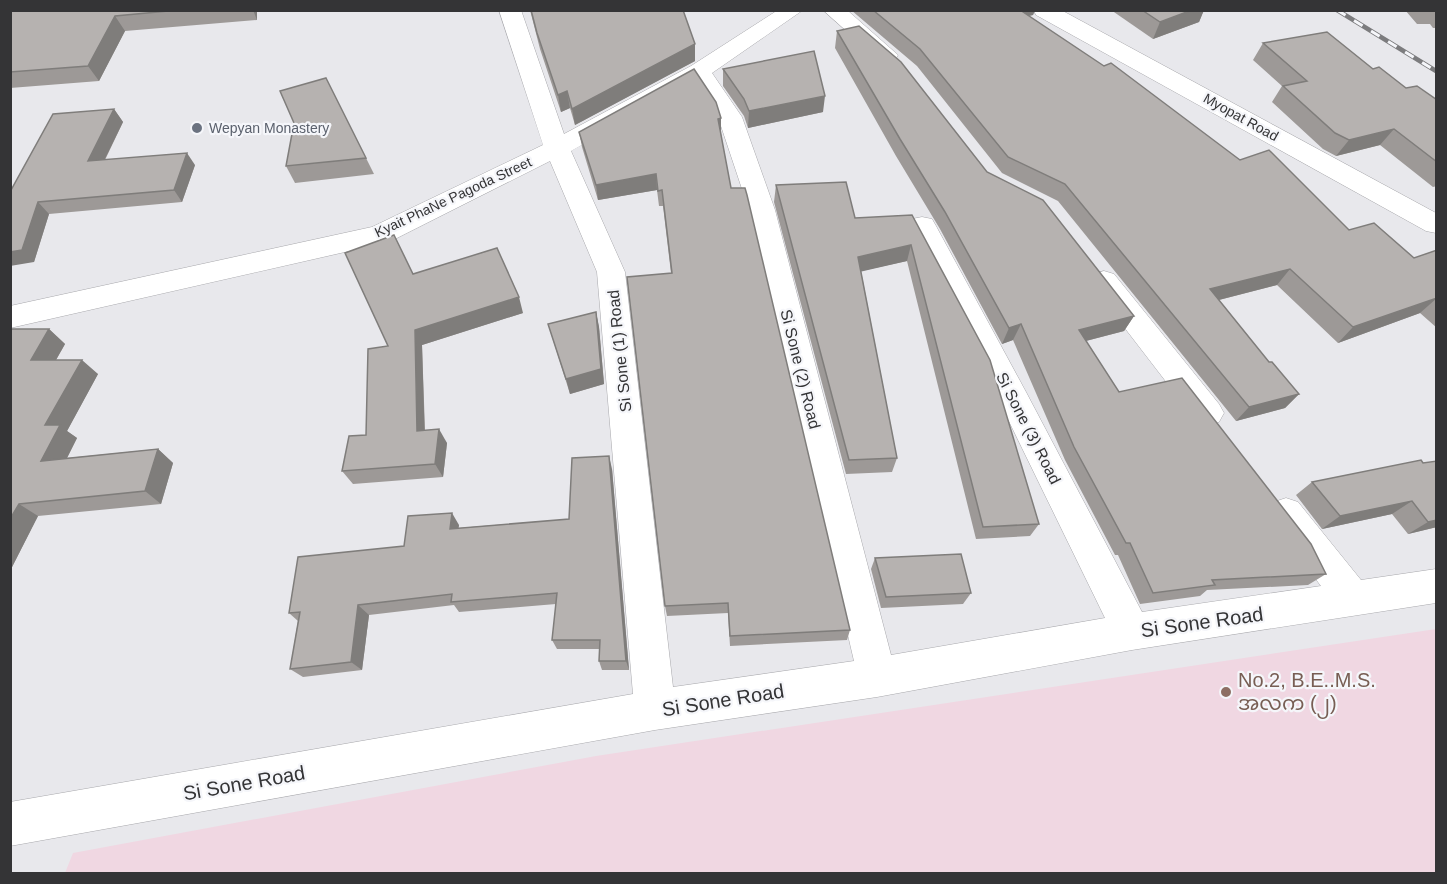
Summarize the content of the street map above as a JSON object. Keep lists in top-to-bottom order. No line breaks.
{"streets":{"street":["Myopat Road","Kyait PhaNe Pagoda Street","Si Sone (1) Road","Si Sone (2) Road","Si Sone (3) Road","Si Sone Road"]},"crossings":[["Kyait PhaNe Pagoda Street","Si Sone (1) Road"],["Kyait PhaNe Pagoda Street","Si Sone (2) Road"],["Si Sone (1) Road","Si Sone Road"],["Si Sone (2) Road","Si Sone Road"],["Si Sone (3) Road","Si Sone Road"]],"places":["Wepyan Monastery","No.2, B.E..M.S. အလက (၂)"]}
